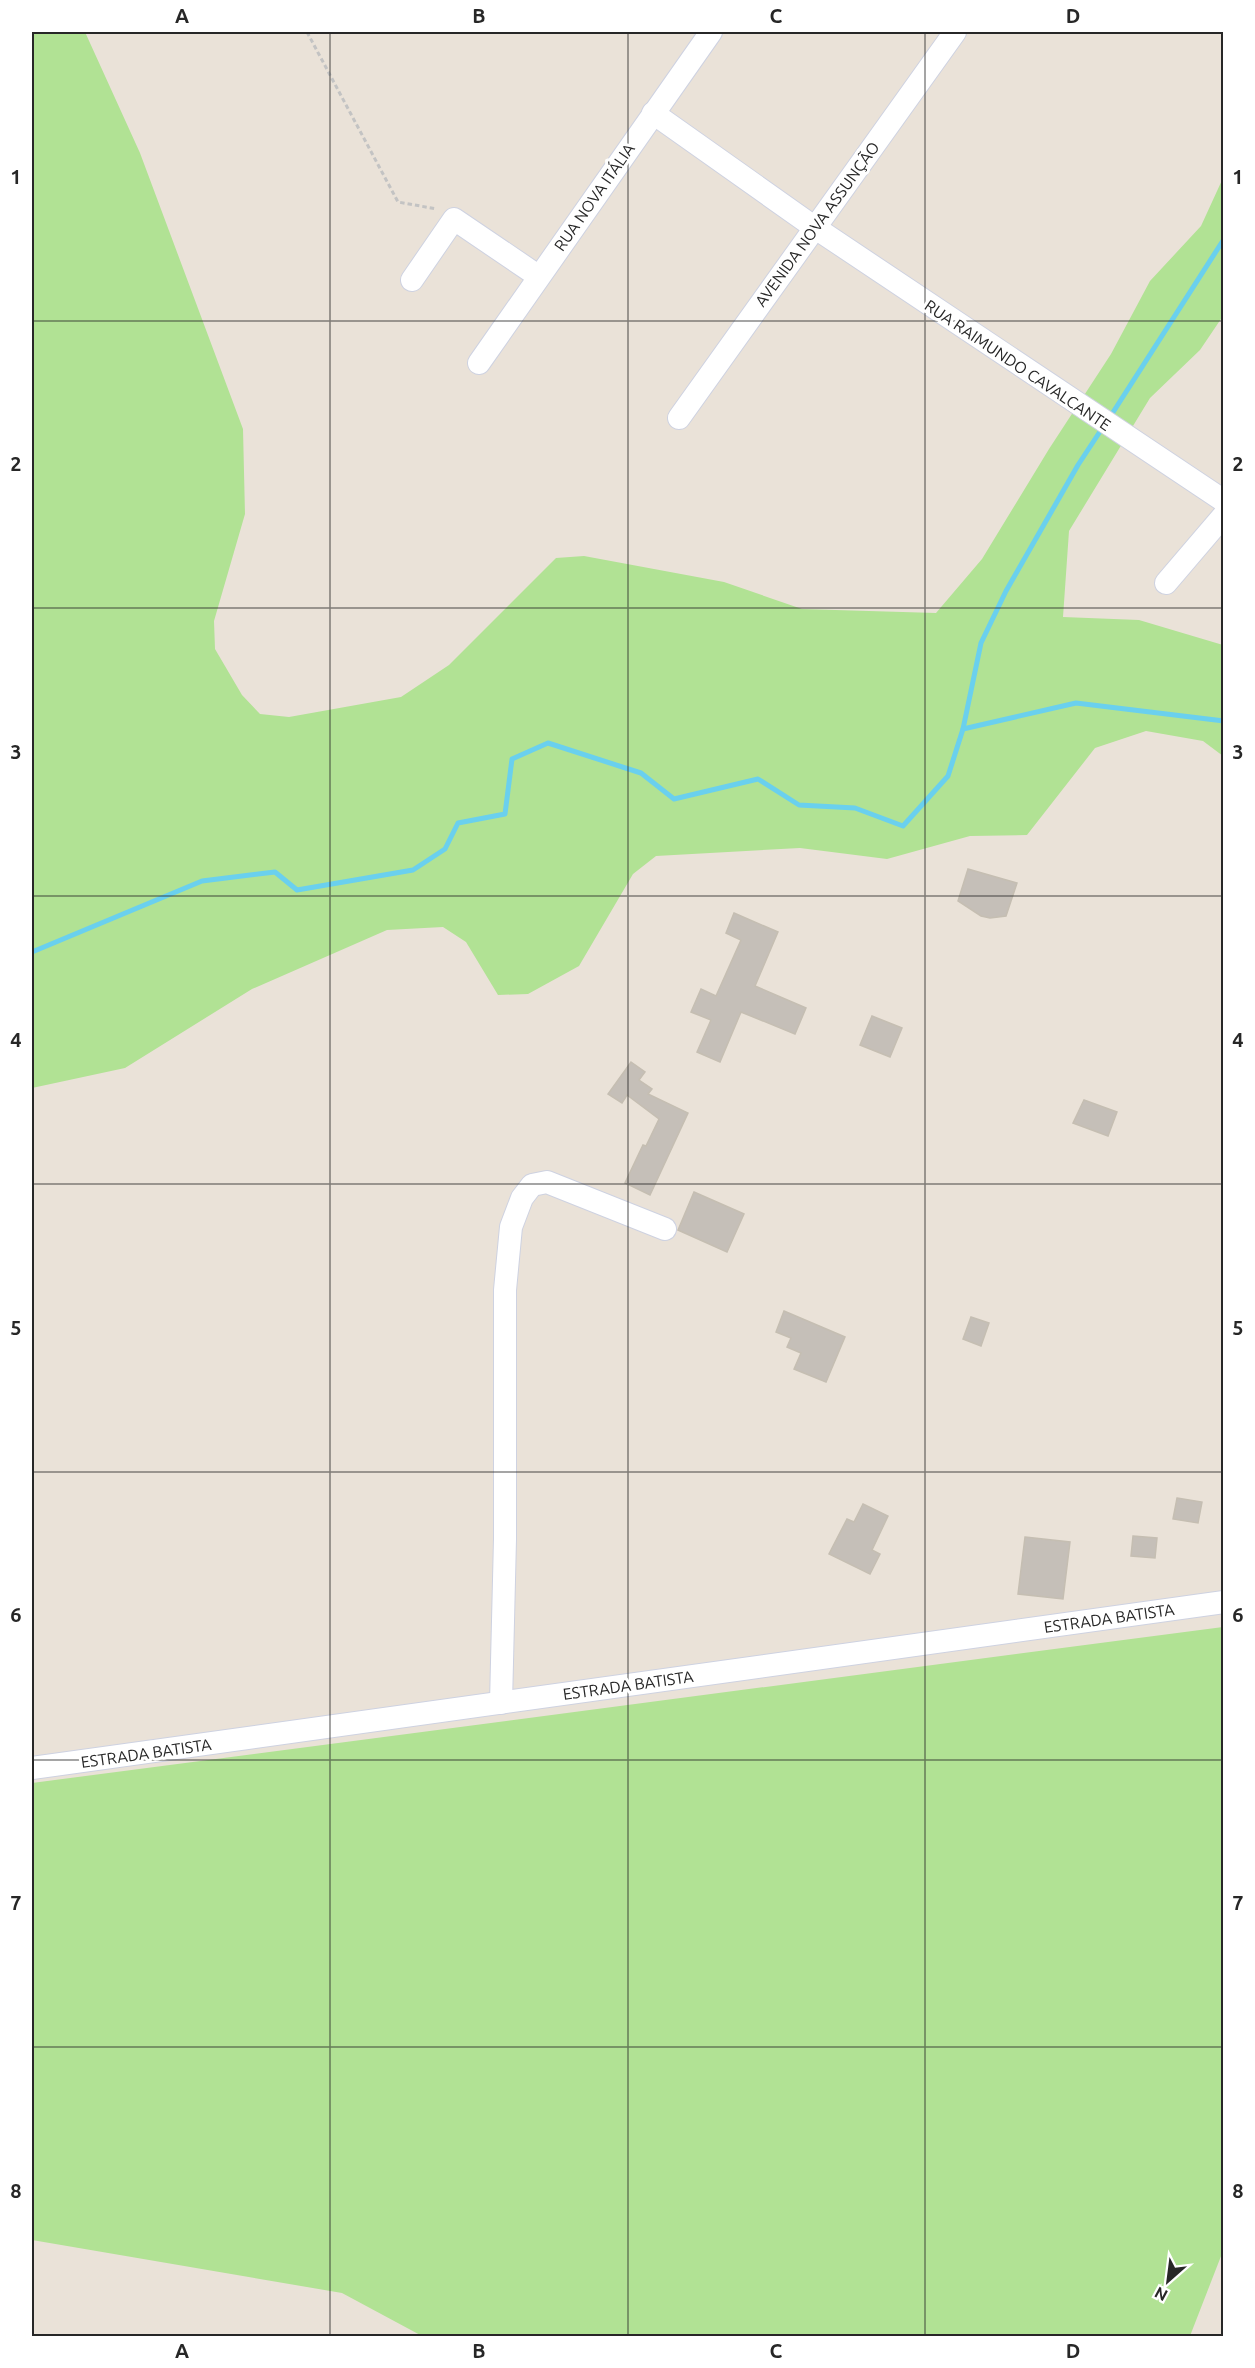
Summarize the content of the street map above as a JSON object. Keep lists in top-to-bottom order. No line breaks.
{"streets":{"street":["RUA NOVA ITÁLIA","AVENIDA NOVA ASSUNÇÃO","RUA RAIMUNDO CAVALCANTE","ESTRADA BATISTA"]},"crossings":[["RUA NOVA ITÁLIA","RUA RAIMUNDO CAVALCANTE"],["AVENIDA NOVA ASSUNÇÃO","RUA RAIMUNDO CAVALCANTE"]],"north":"bottom left","grid":{"columns":["A","B","C","D"],"rows":["1","2","3","4","5","6","7","8"]}}
